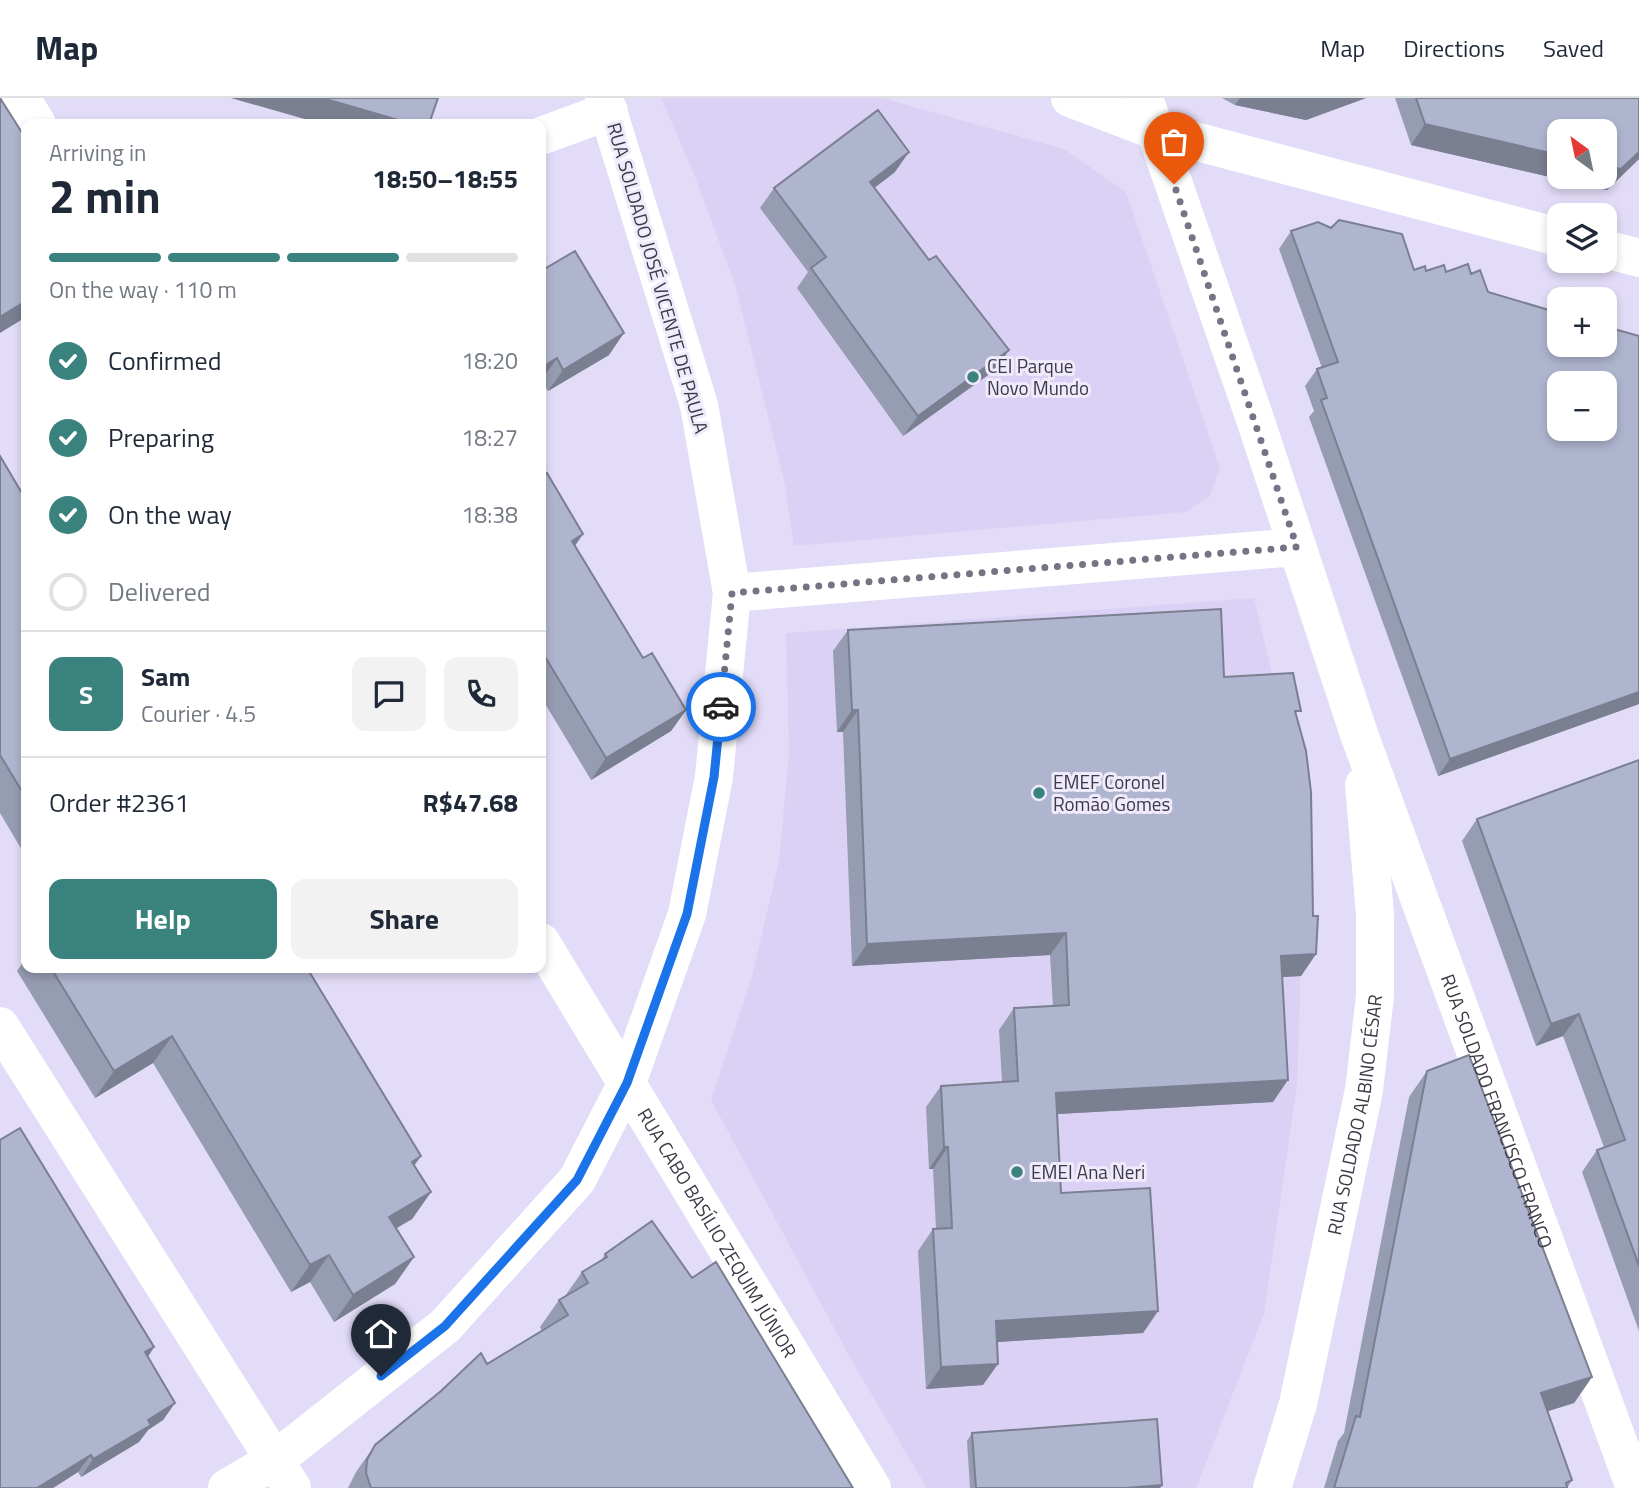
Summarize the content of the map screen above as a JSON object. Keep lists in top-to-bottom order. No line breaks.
{"streets":{"street":["RUA SOLDADO JOSÉ VICENTE DE PAULA","RUA SOLDADO FRANCISCO FRANCO","RUA SOLDADO ALBINO CÉSAR","RUA CABO BASÍLIO ZEQUIM JÚNIOR"]},"crossings":[["RUA SOLDADO JOSÉ VICENTE DE PAULA","RUA CABO BASÍLIO ZEQUIM JÚNIOR"],["RUA SOLDADO FRANCISCO FRANCO","RUA SOLDADO ALBINO CÉSAR"]],"places":["CEI Parque Novo Mundo","EMEF Coronel Romão Gomes","EMEI Ana Neri"],"north":"top left","page":{"header":"Map","nav":["Map","Directions","Saved"],"map_buttons":["+","−"],"heading":["2 min","Arriving in","18:50–18:55"],"panel":["Sam","Courier · 4.5","Order #2361","R$47.68"],"bar":"On the way · 110 m","list":[["Confirmed","18:20"],["Preparing","18:27"],["On the way","18:38"],"Delivered"],"round":"S","buttons":["Help","Share"]}}
